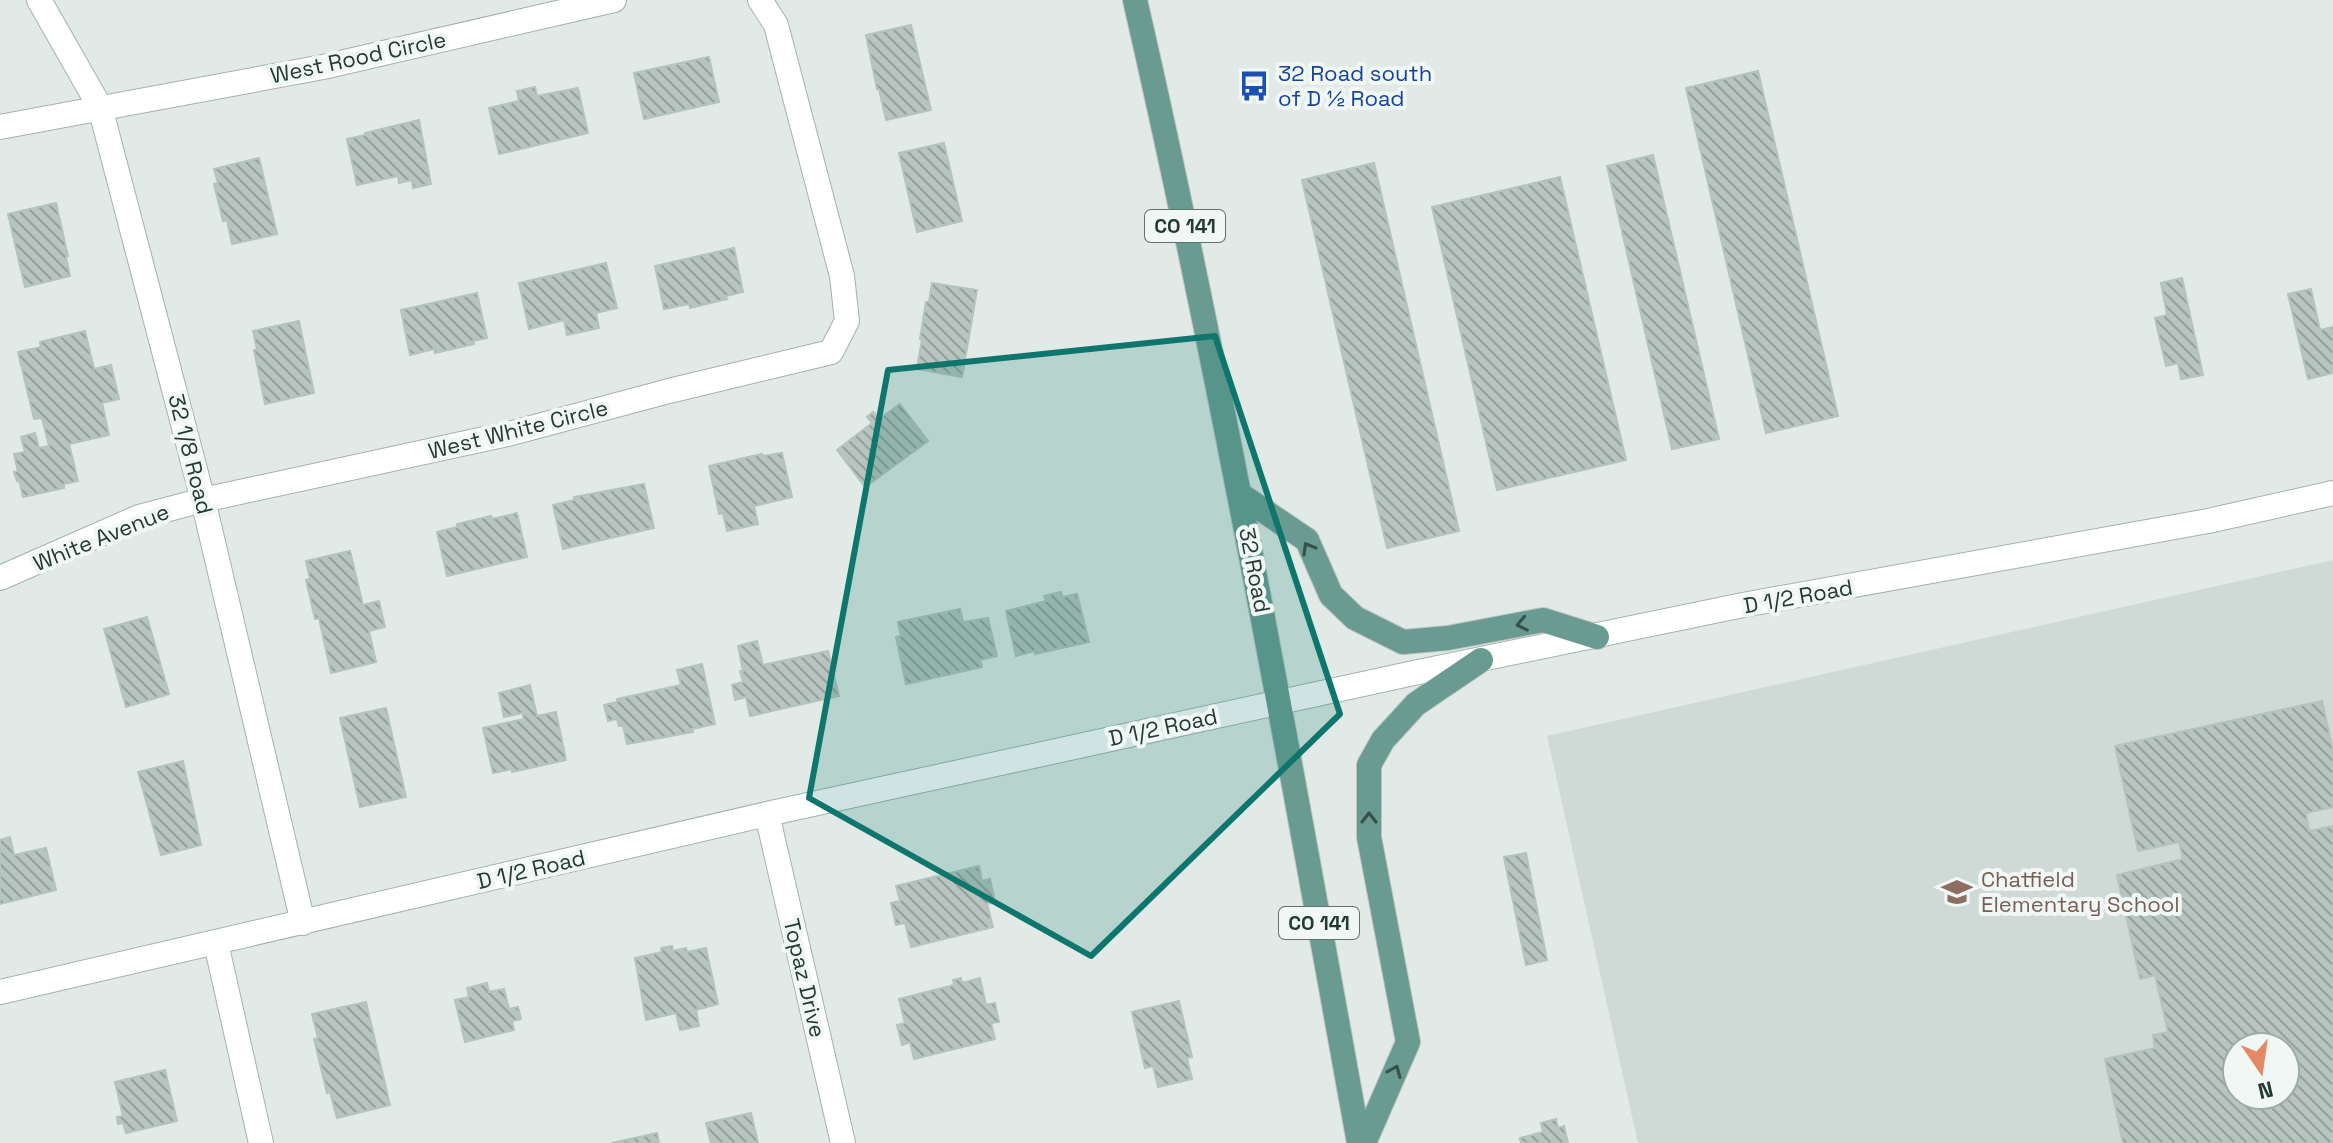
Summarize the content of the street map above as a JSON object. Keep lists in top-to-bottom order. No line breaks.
{"streets":{"main road":["CO 141","32 Road"],"street":["West Rood Circle","West White Circle","32 1/8 Road","White Avenue","D 1/2 Road","Topaz Drive"]},"crossings":[["West Rood Circle","32 1/8 Road"],["West White Circle","32 1/8 Road"],["West White Circle","White Avenue"],["32 1/8 Road","White Avenue"],["32 1/8 Road","D 1/2 Road"],["32 Road","D 1/2 Road"],["D 1/2 Road","Topaz Drive"]],"places":{"bus stop":["32 Road south of D ½ Road"],"school or university":["Chatfield Elementary School"]},"north":"bottom"}
